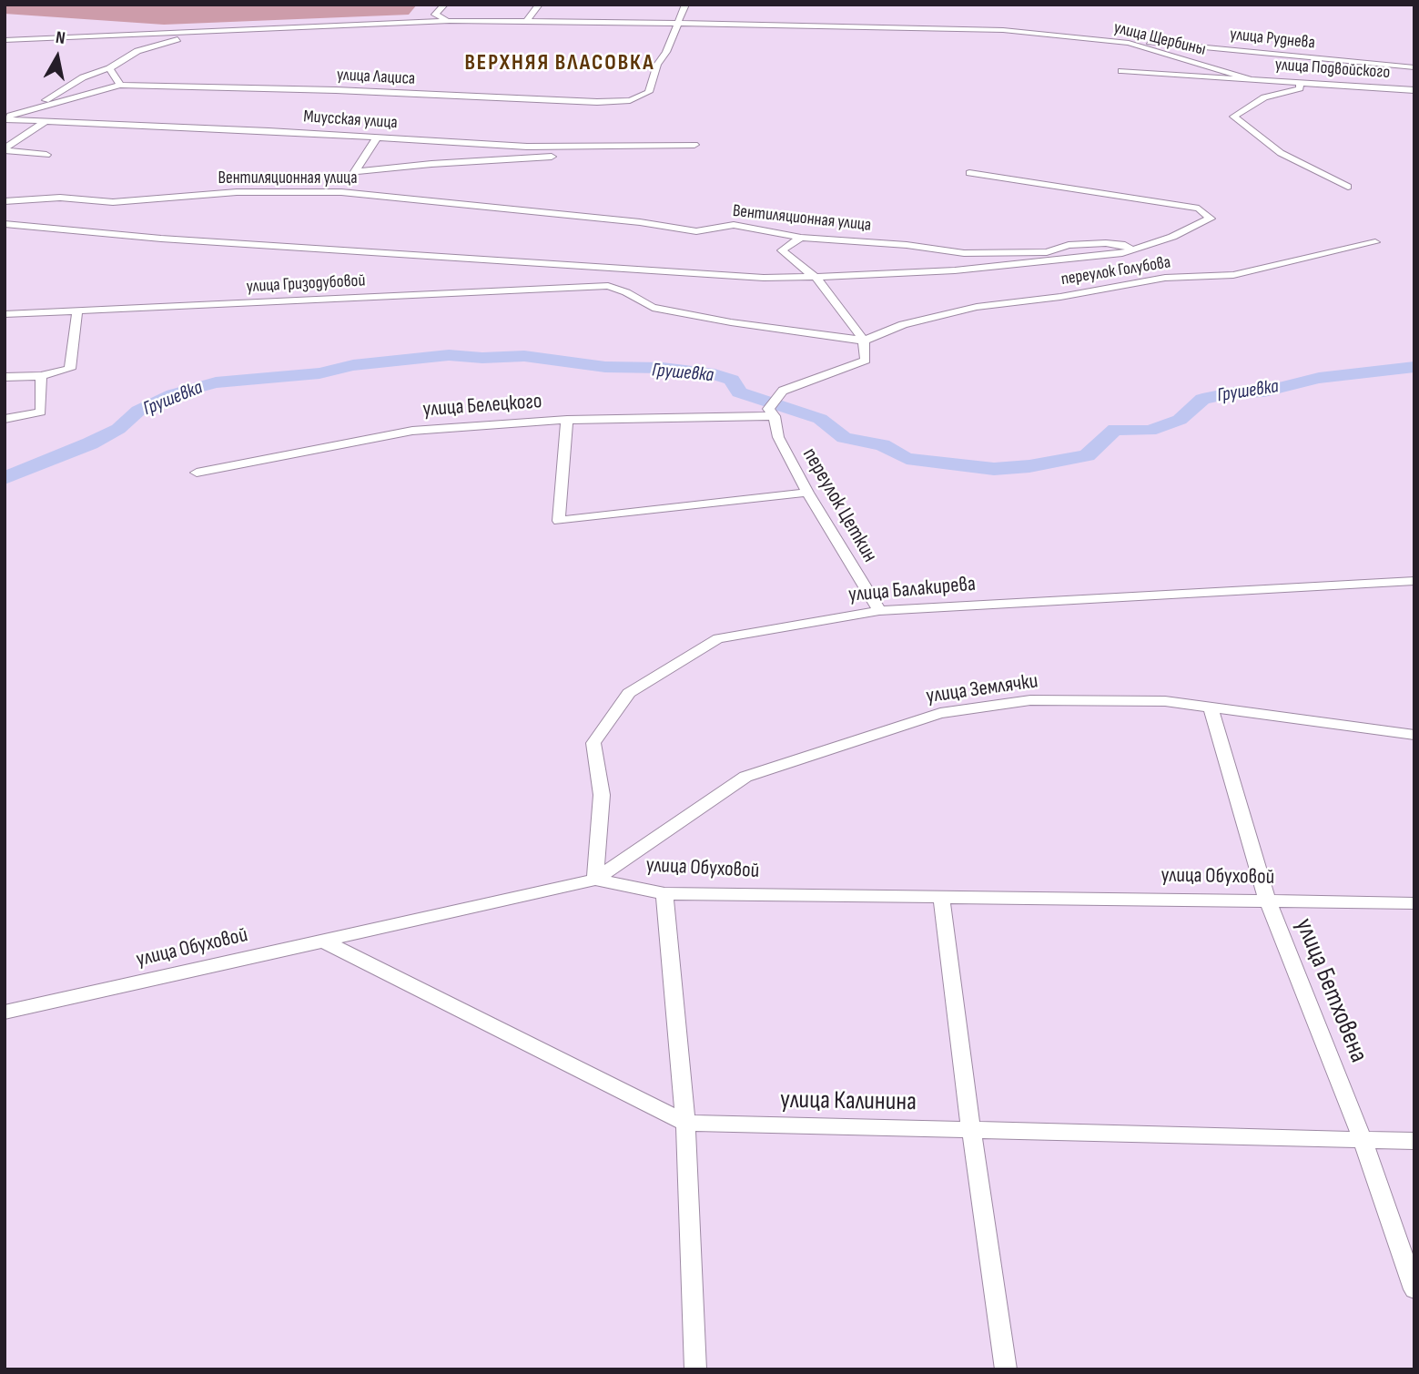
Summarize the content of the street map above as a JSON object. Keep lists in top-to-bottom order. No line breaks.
{"streets":{"street":["улица Щербины","улица Руднева","улица Подвойского","улица Лациса","Миусская улица","Вентиляционная улица","переулок Голубова","улица Гризодубовой","улица Белецкого","переулок Цеткин","улица Балакирева","улица Землячки","улица Обуховой","улица Бетховена","улица Калинина"]},"crossings":[["улица Щербины","улица Руднева"],["улица Щербины","улица Подвойского"],["улица Щербины","улица Лациса"],["переулок Голубова","улица Гризодубовой"],["улица Белецкого","переулок Цеткин"],["переулок Цеткин","улица Балакирева"],["улица Балакирева","улица Землячки"],["улица Балакирева","улица Обуховой"],["улица Землячки","улица Обуховой"],["улица Землячки","улица Бетховена"],["улица Обуховой","улица Бетховена"],["улица Обуховой","улица Калинина"],["улица Бетховена","улица Калинина"]],"districts":["ВЕРХНЯЯ ВЛАСОВКА"],"water":["Грушевка"],"north":"top"}
